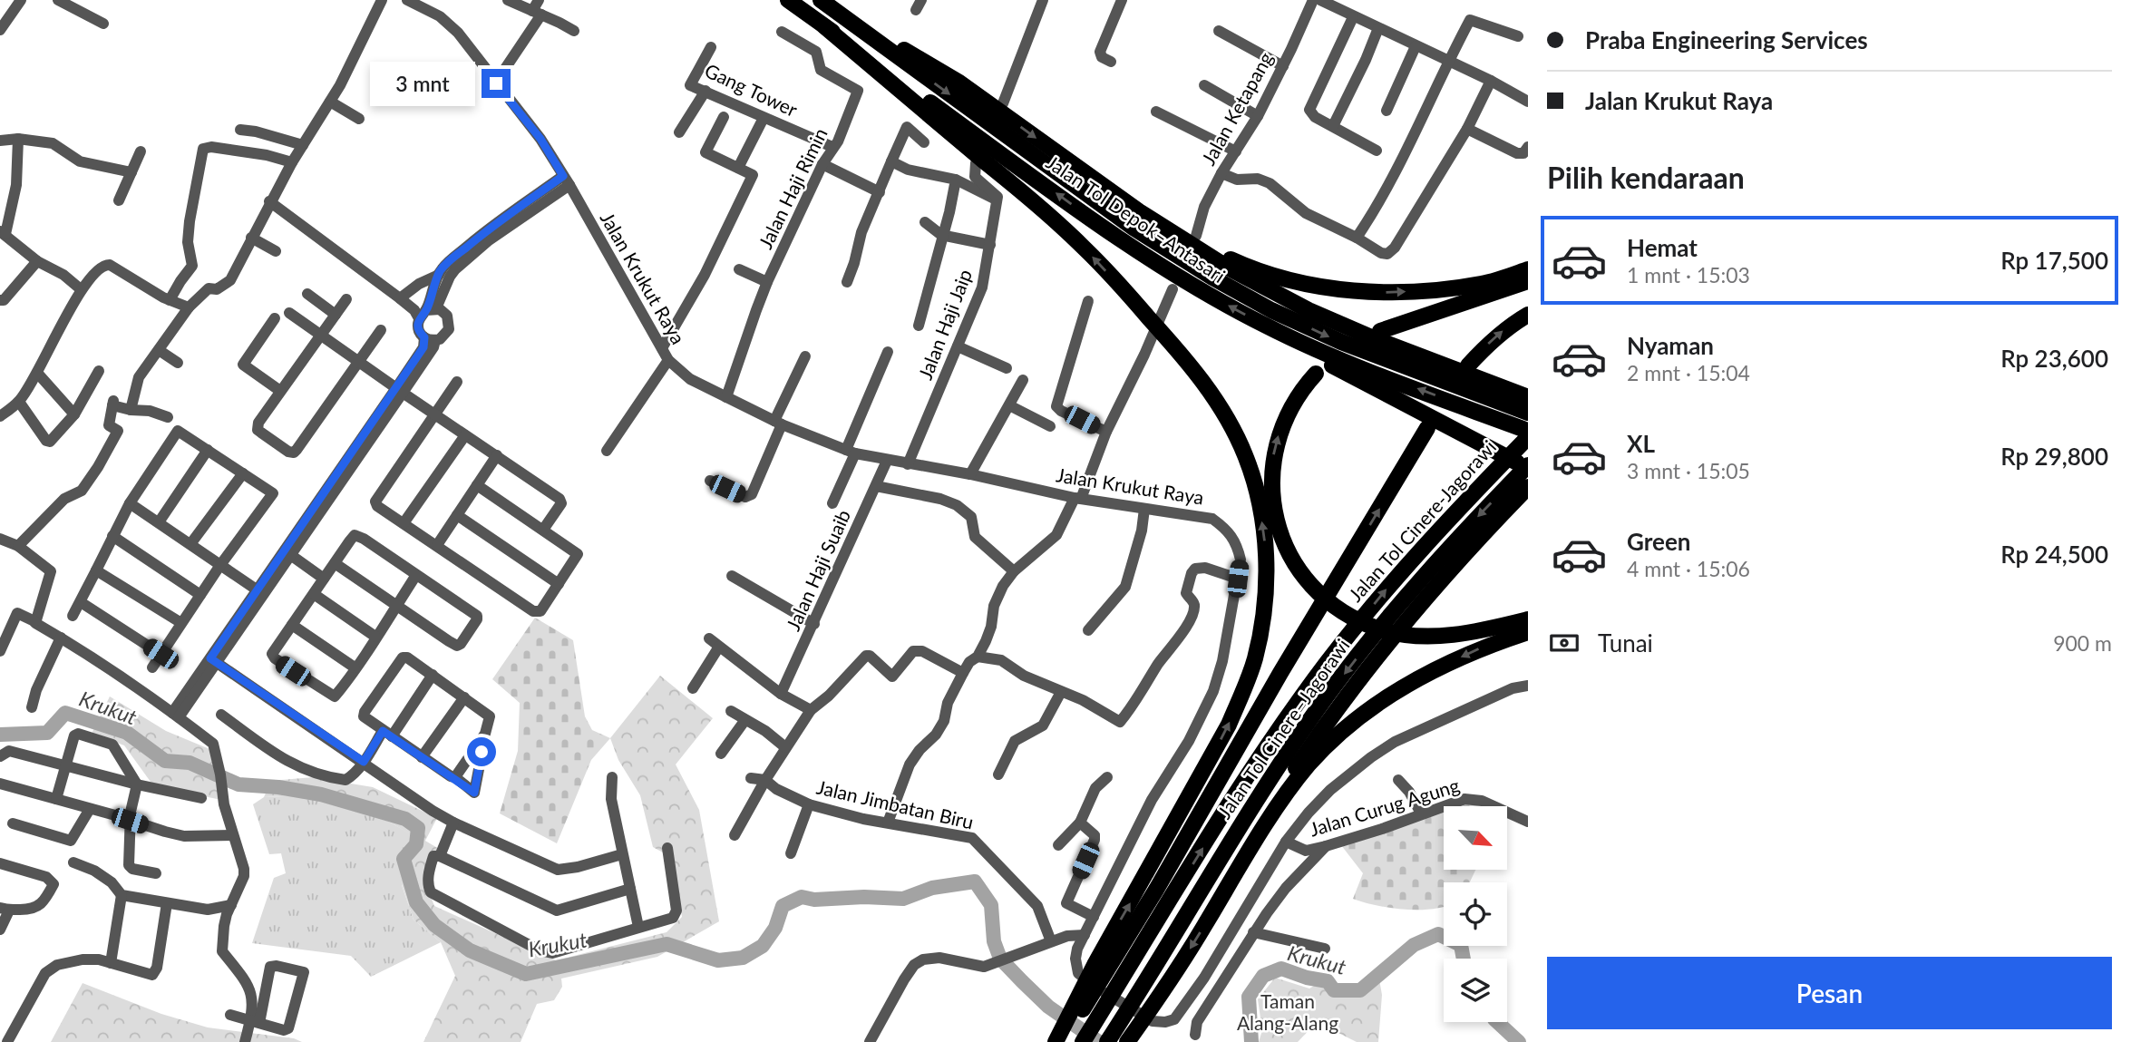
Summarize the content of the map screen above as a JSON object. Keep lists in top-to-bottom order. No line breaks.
{"streets":{"highway":["Jalan Tol Depok–Antasari","Jalan Tol Cinere-Jagorawi","Jalan Tol Cinere–Jagorawi"],"street":["Gang Tower","Jalan Ketapang","Jalan Haji Rimin","Jalan Krukut Raya","Jalan Haji Jaip","Jalan Haji Suaib","Jalan Jimbatan Biru","Jalan Curug Agung"]},"crossings":[["Gang Tower","Jalan Haji Rimin"],["Jalan Haji Rimin","Jalan Krukut Raya"],["Jalan Krukut Raya","Jalan Haji Jaip"],["Jalan Krukut Raya","Jalan Haji Suaib"],["Jalan Krukut Raya","Jalan Curug Agung"]],"water":["Krukut"],"parks":["Taman Alang-Alang"],"north":"bottom right","page":{"banner":["Praba Engineering Services","Jalan Krukut Raya"],"bubble":"3 mnt","heading":"Pilih kendaraan","list":[{"name":"Hemat","note":"1 mnt · 15:03","value":"Rp 17,500"},{"name":"Nyaman","note":"2 mnt · 15:04","value":"Rp 23,600"},{"name":"XL","note":"3 mnt · 15:05","value":"Rp 29,800"},{"name":"Green","note":"4 mnt · 15:06","value":"Rp 24,500"}],"pay":["Tunai","900 m"],"buttons":"Pesan"}}
